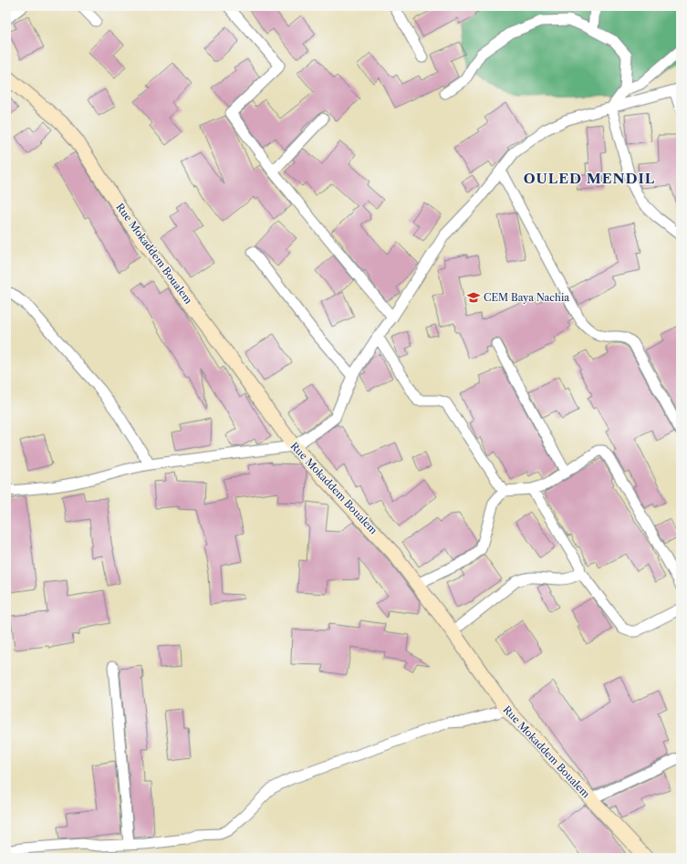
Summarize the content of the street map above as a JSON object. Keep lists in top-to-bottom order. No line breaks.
{"streets":{"street":["Rue Mokaddem Boualem"]},"districts":["OULED MENDIL"],"places":{"school or university":["CEM Baya Nachia"]}}
